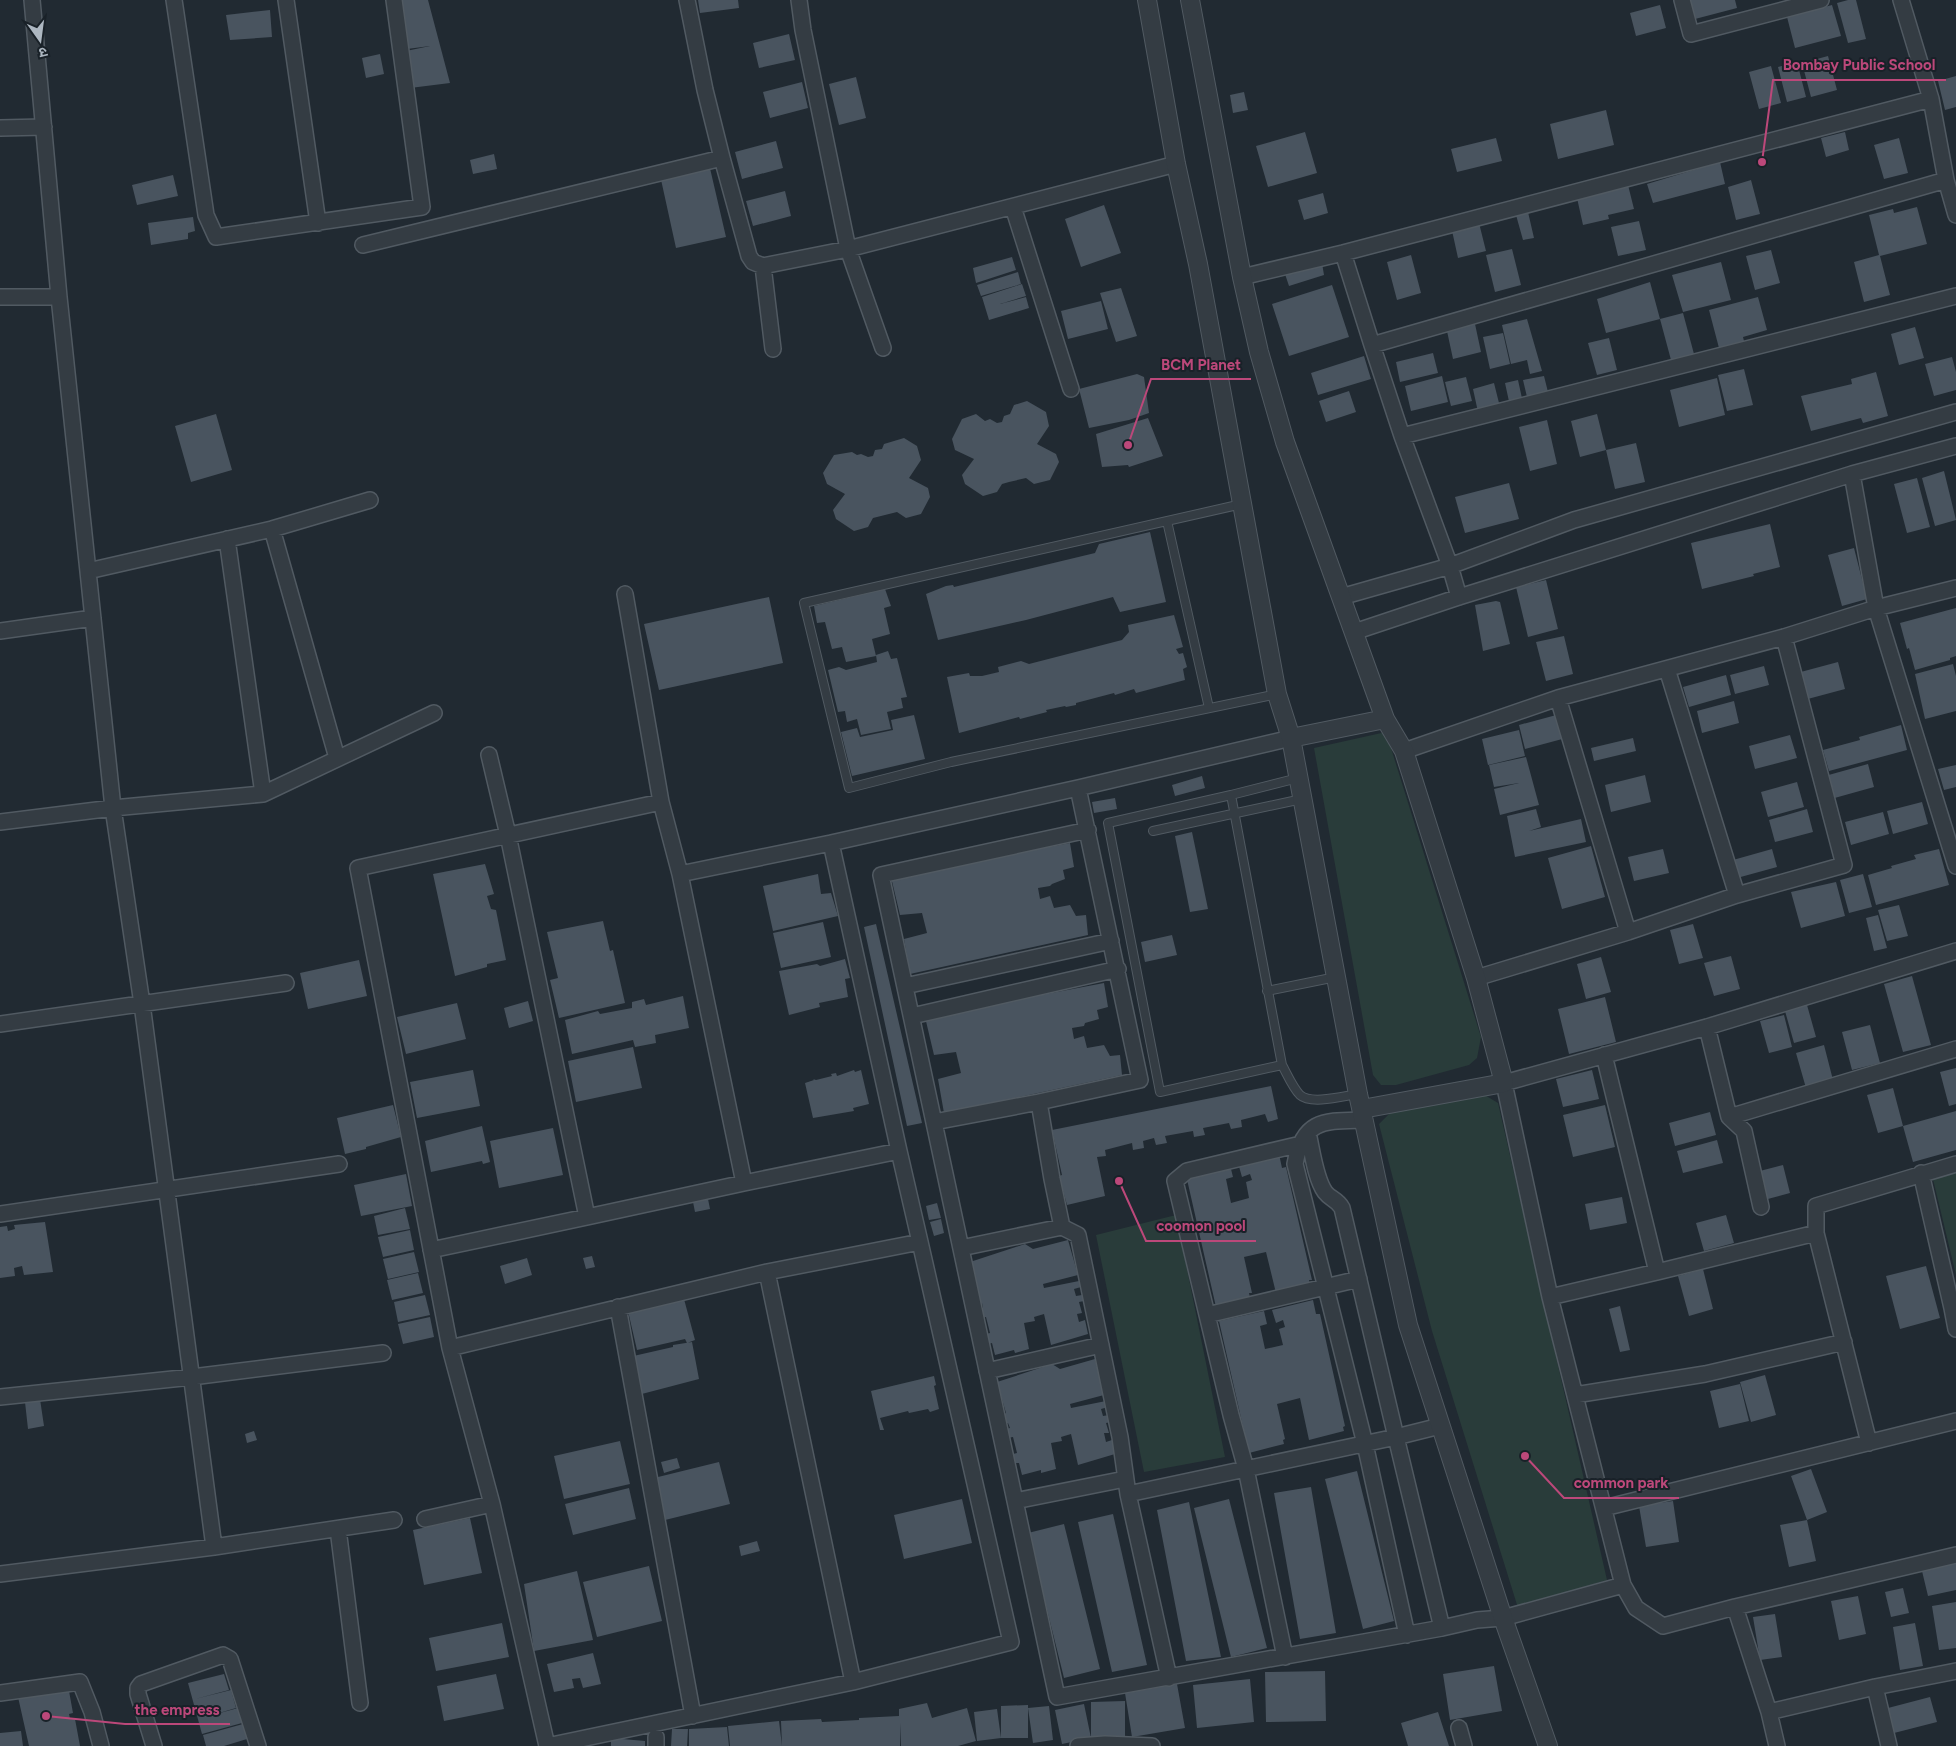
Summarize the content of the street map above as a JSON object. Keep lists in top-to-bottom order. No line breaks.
{"places":["Bombay Public School","BCM Planet","coomon pool","common park","the empress"],"north":"bottom"}
